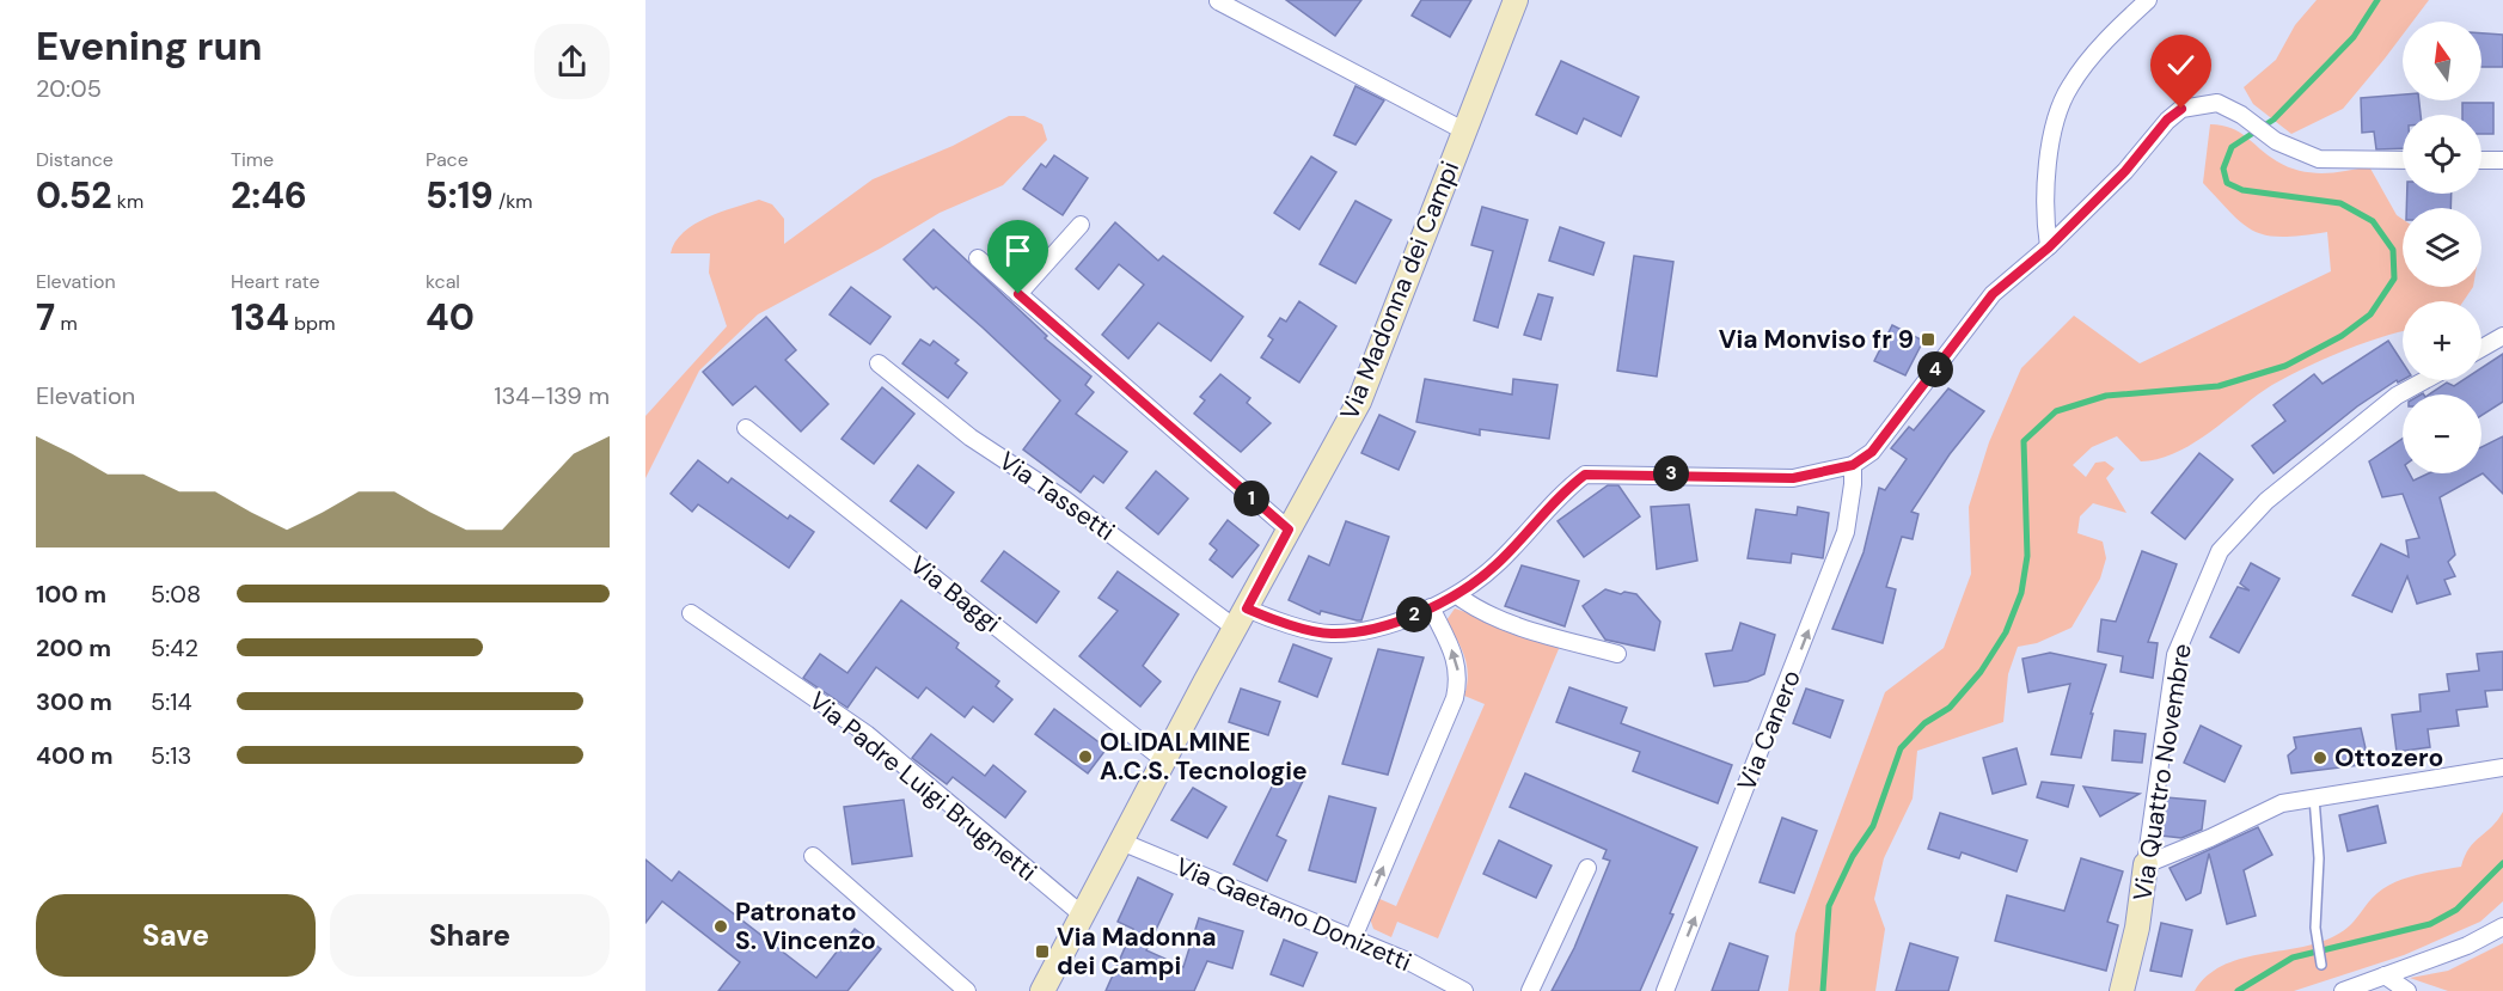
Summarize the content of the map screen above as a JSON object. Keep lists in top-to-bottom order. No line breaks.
{"streets":{"street":["Via Madonna dei Campi","Via Tassetti","Via Baggi","Via Canero","Via Quattro Novembre","Via Padre Luigi Brugnetti","Via Gaetano Donizetti"]},"crossings":[["Via Madonna dei Campi","Via Tassetti"],["Via Madonna dei Campi","Via Baggi"],["Via Madonna dei Campi","Via Padre Luigi Brugnetti"],["Via Madonna dei Campi","Via Gaetano Donizetti"]],"one_way":["Via Canero"],"places":{"transit":["Via Monviso fr 9","Via Madonna dei Campi"],"other":["OLIDALMINE A.C.S. Tecnologie","Ottozero","Patronato S. Vincenzo"]},"north":"top","page":{"heading":["Evening run","20:05"],"map_buttons":["+","−"],"stats":[["Distance","0.52 km"],["Time","2:46"],["Pace","5:19 /km"],["Elevation","7 m"],["Heart rate","134 bpm"],["kcal","40"]],"pins":["4","3","1","2"],"chart":["Elevation","134–139 m"],"list":[{"name":"100 m","note":"5:08"},{"name":"200 m","note":"5:42"},{"name":"300 m","note":"5:14"},{"name":"400 m","note":"5:13"}],"buttons":["Save","Share"]}}
